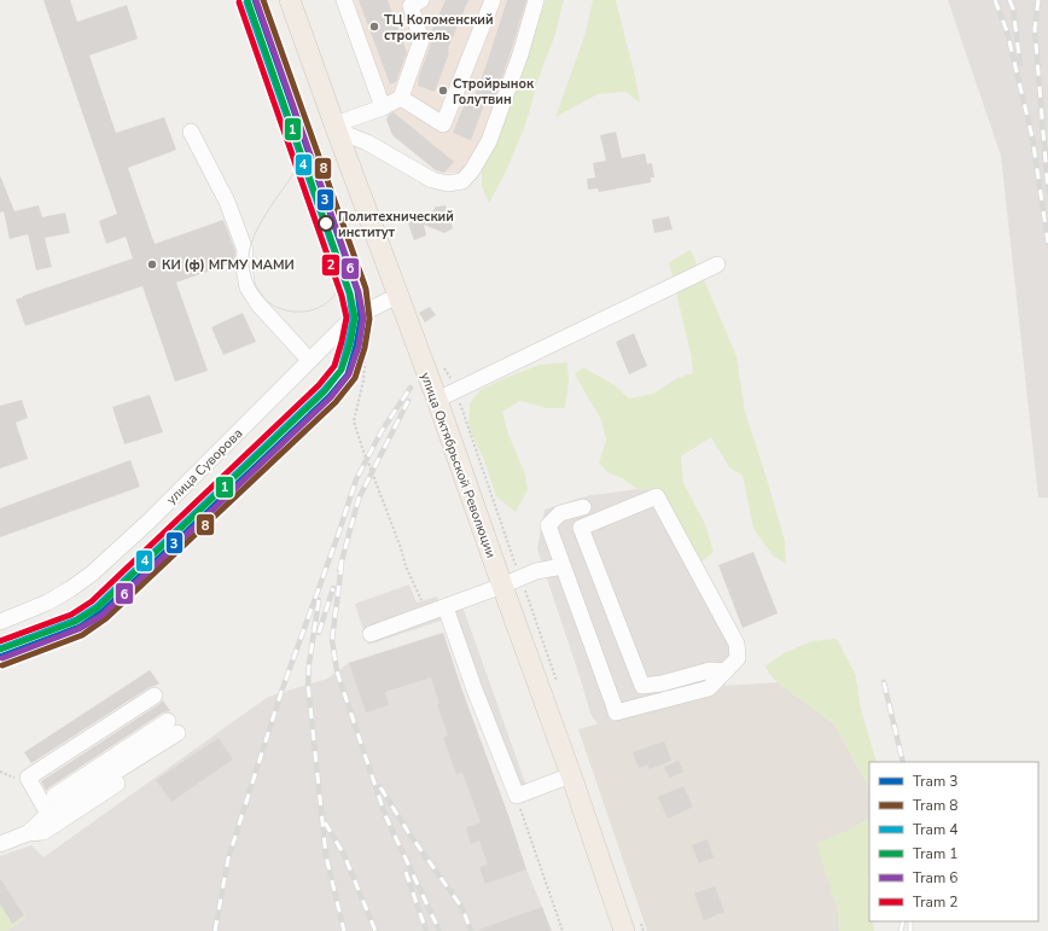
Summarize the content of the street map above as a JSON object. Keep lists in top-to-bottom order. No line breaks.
{"streets":{"main road":["улица Октябрьской Революции"],"street":["улица Суворова"]},"crossings":[["улица Октябрьской Революции","улица Суворова"]],"places":["ТЦ Коломенский строитель","Стройрынок Голутвин","Политехнический институт","КИ (ф) МГМУ МАМИ"],"lines":["tram line 3","tram line 8","tram line 1","tram line 6","tram line 4","tram line 2"],"legend":["Tram 3","Tram 8","Tram 4","Tram 1","Tram 6","Tram 2"]}
